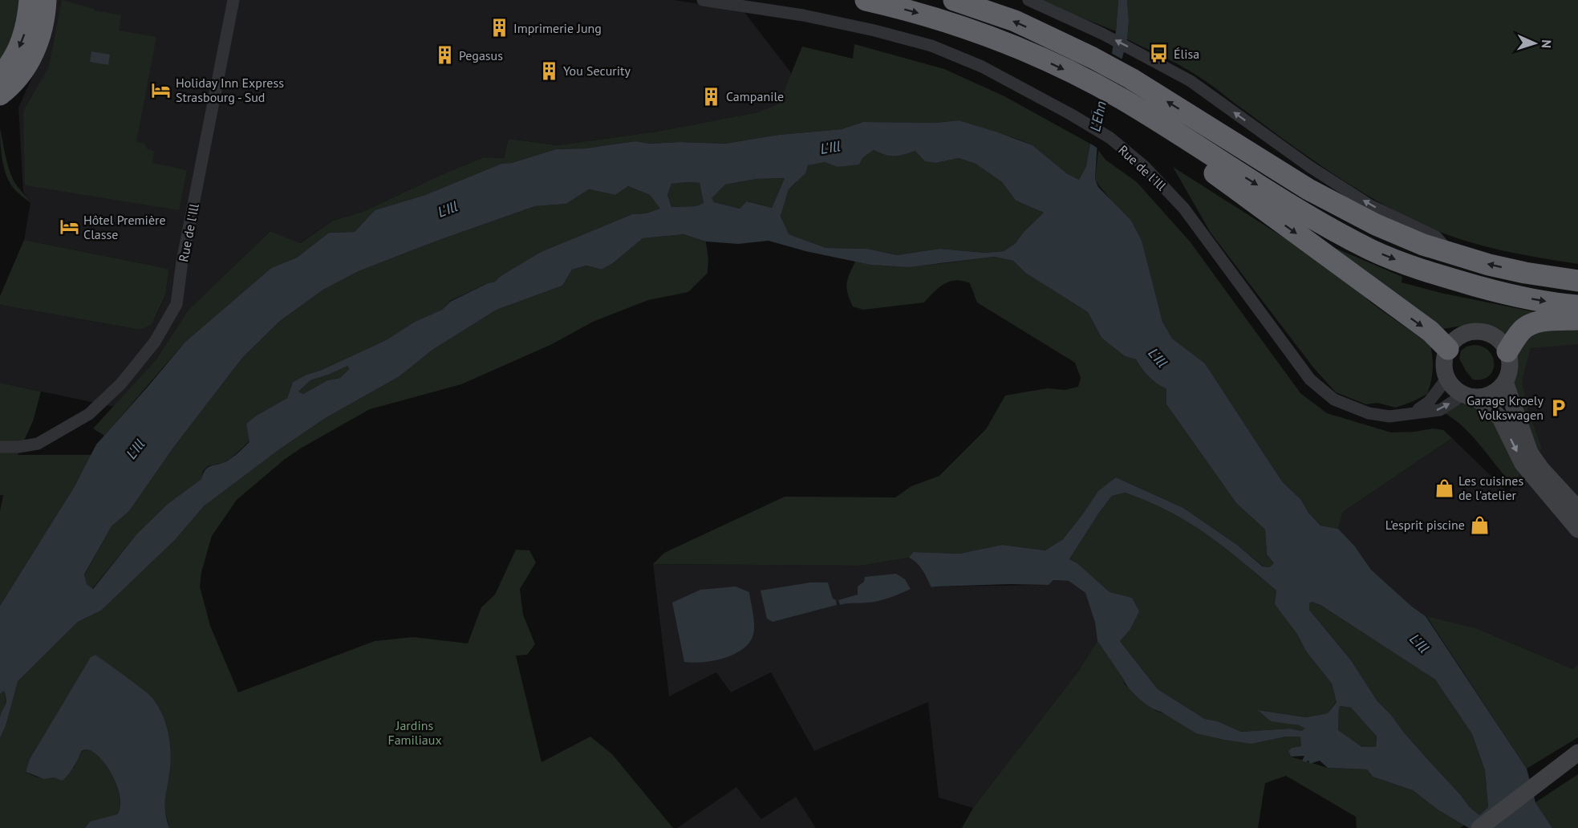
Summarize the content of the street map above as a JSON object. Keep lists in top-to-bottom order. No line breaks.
{"streets":{"street":["Rue de l'Ill"]},"water":["L'Ehn","L'Ill"],"parks":["Jardins Familiaux"],"places":{"building":["Imprimerie Jung","Pegasus","You Security","Campanile"],"bus stop":["Élisa"],"hotel":["Holiday Inn Express Strasbourg - Sud","Hôtel Première Classe"],"parking":["Garage Kroely Volkswagen"],"shop":["Les cuisines de l'atelier","L'esprit piscine"]},"north":"right"}
